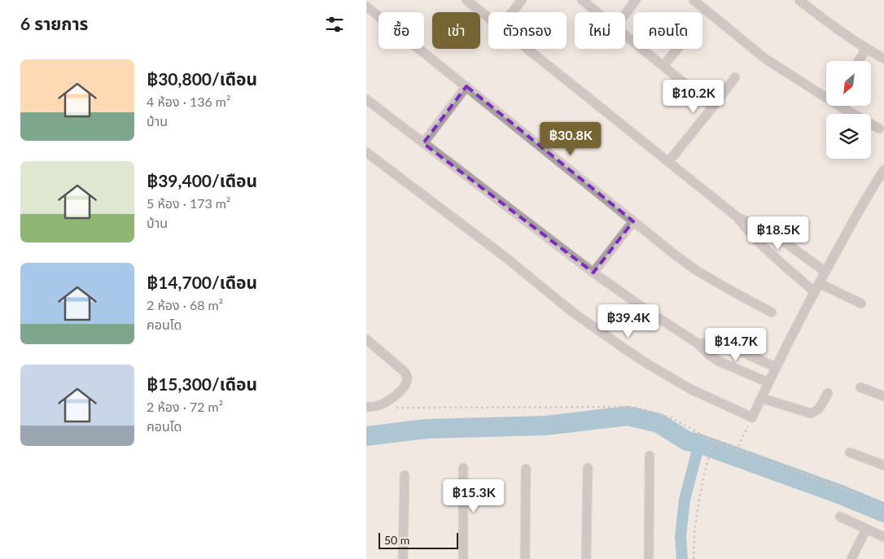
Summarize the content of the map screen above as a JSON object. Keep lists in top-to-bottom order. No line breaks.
{"scale_bar":"50 m","north":"bottom left","page":{"heading":"6 รายการ","chip":["ซื้อ","เช่า","ตัวกรอง","ใหม่","คอนโด"],"list":[{"name":"฿30,800/เดือน","note":"4 ห้อง · 136 m² · บ้าน"},{"name":"฿39,400/เดือน","note":"5 ห้อง · 173 m² · บ้าน"},{"name":"฿14,700/เดือน","note":"2 ห้อง · 68 m² · คอนโด"},{"name":"฿15,300/เดือน","note":"2 ห้อง · 72 m² · คอนโด"}],"price":["฿10.2K","฿30.8K","฿18.5K","฿39.4K","฿14.7K","฿15.3K"],"scale":"50 m"}}
